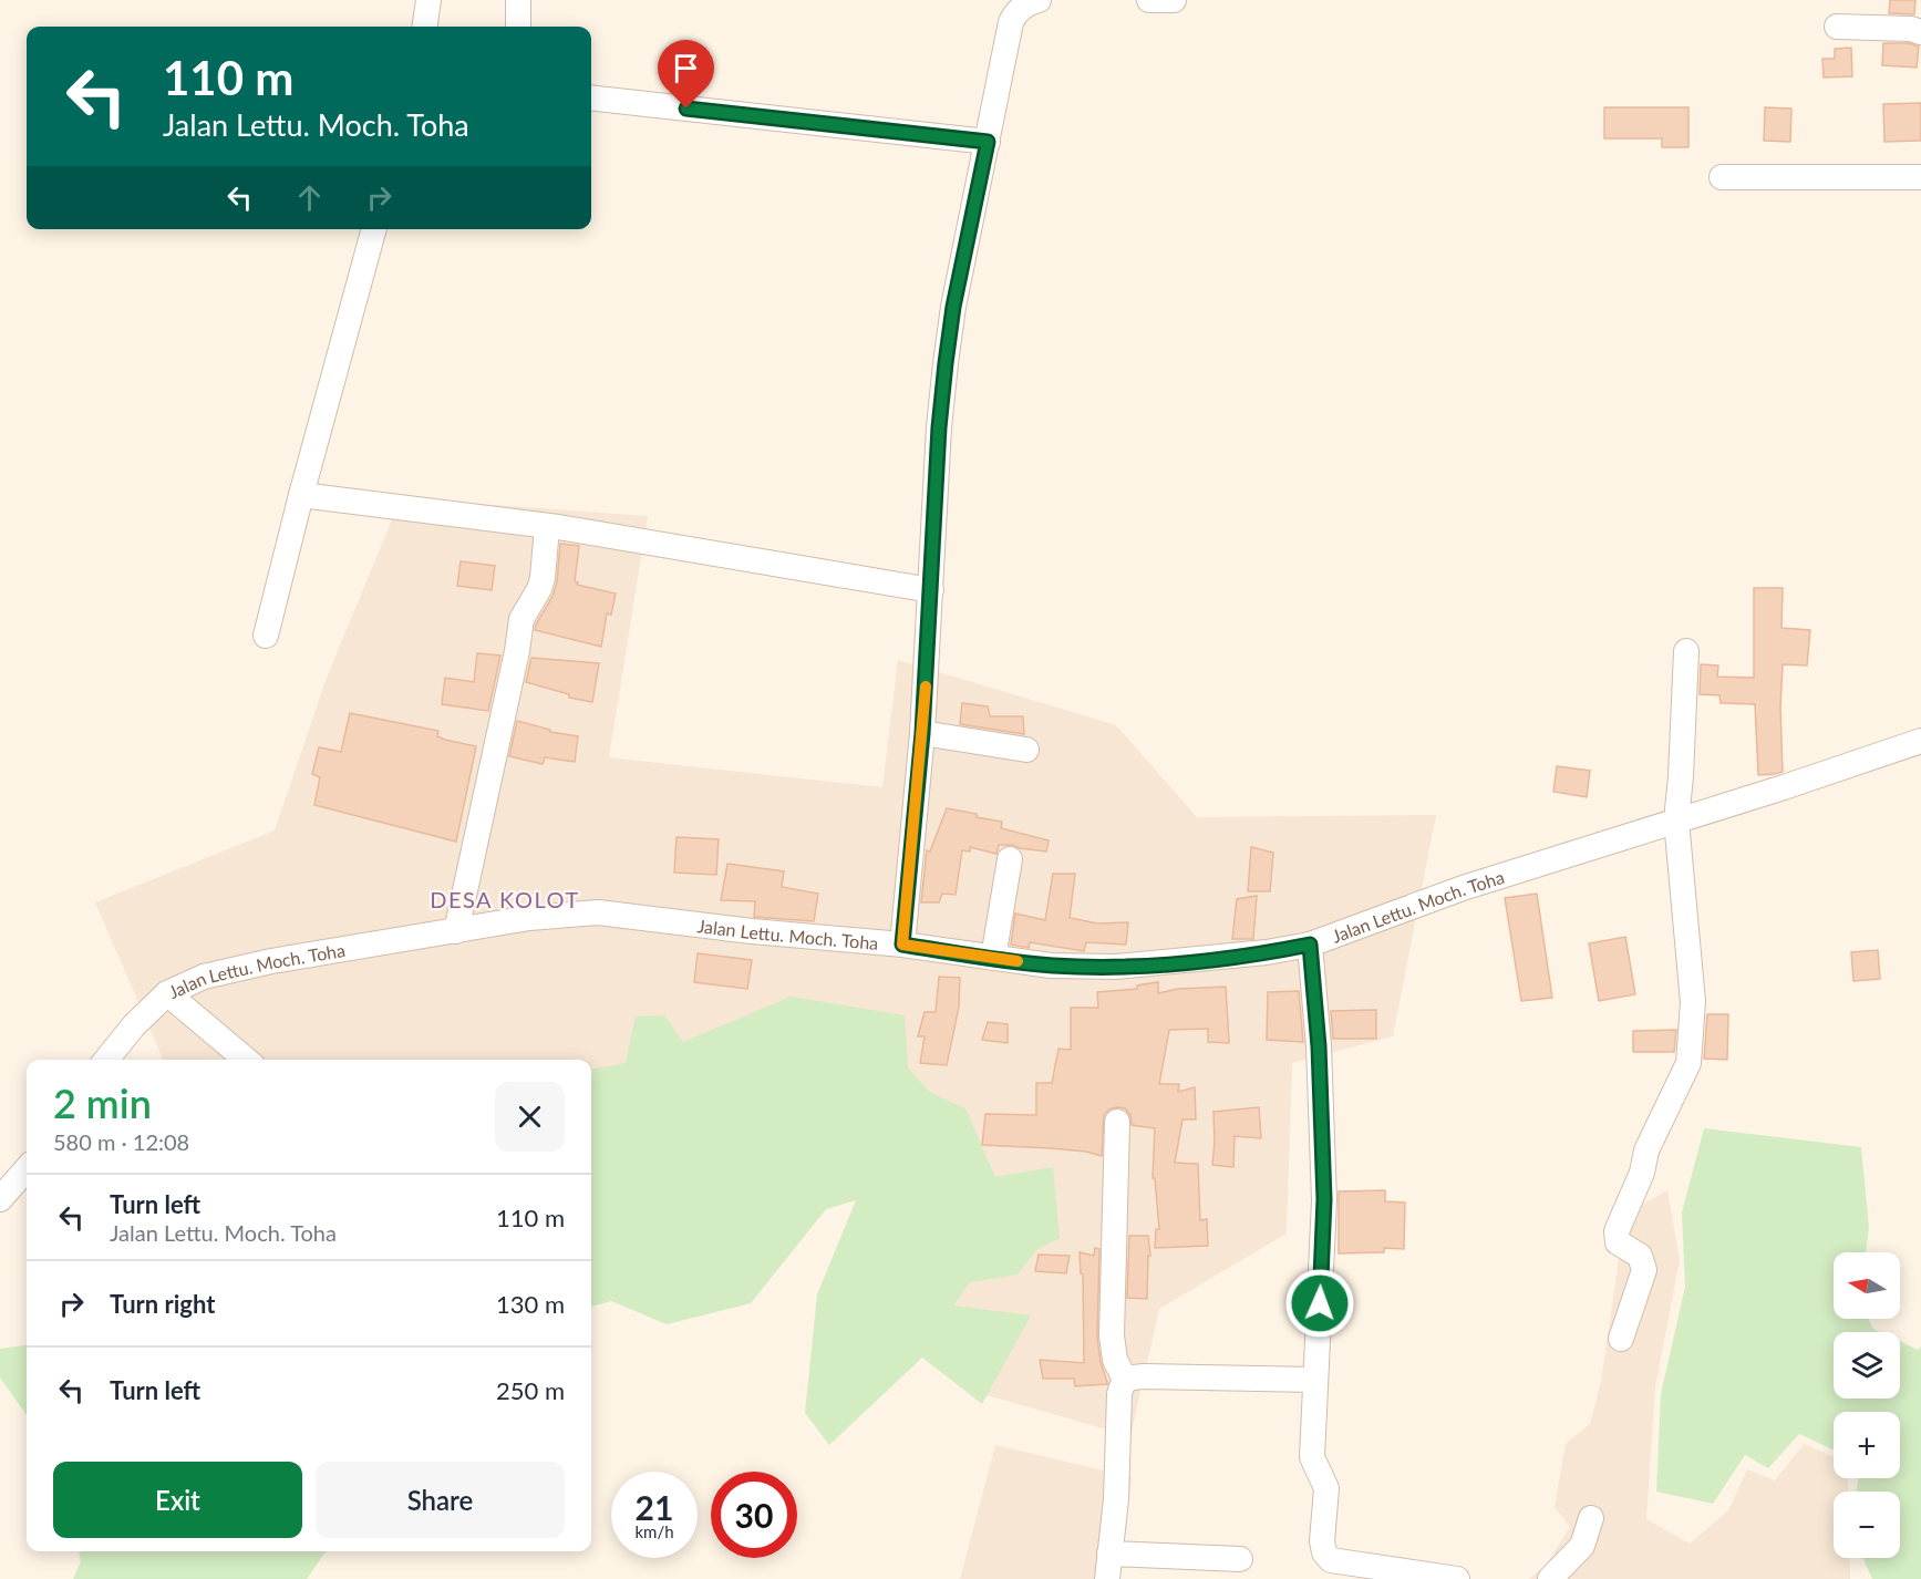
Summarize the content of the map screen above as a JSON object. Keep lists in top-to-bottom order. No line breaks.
{"streets":{"street":["Jalan Lettu. Moch. Toha"]},"districts":["DESA KOLOT"],"north":"left","page":{"turn":["110 m","Jalan Lettu. Moch. Toha"],"heading":["2 min","580 m · 12:08"],"list":[{"name":"Turn left","note":"Jalan Lettu. Moch. Toha","value":"110 m"},{"name":"Turn right","value":"130 m"},{"name":"Turn left","value":"250 m"}],"map_buttons":["+","−"],"buttons":["Exit","Share"],"speed":"21 km/h","limit":"30"}}
